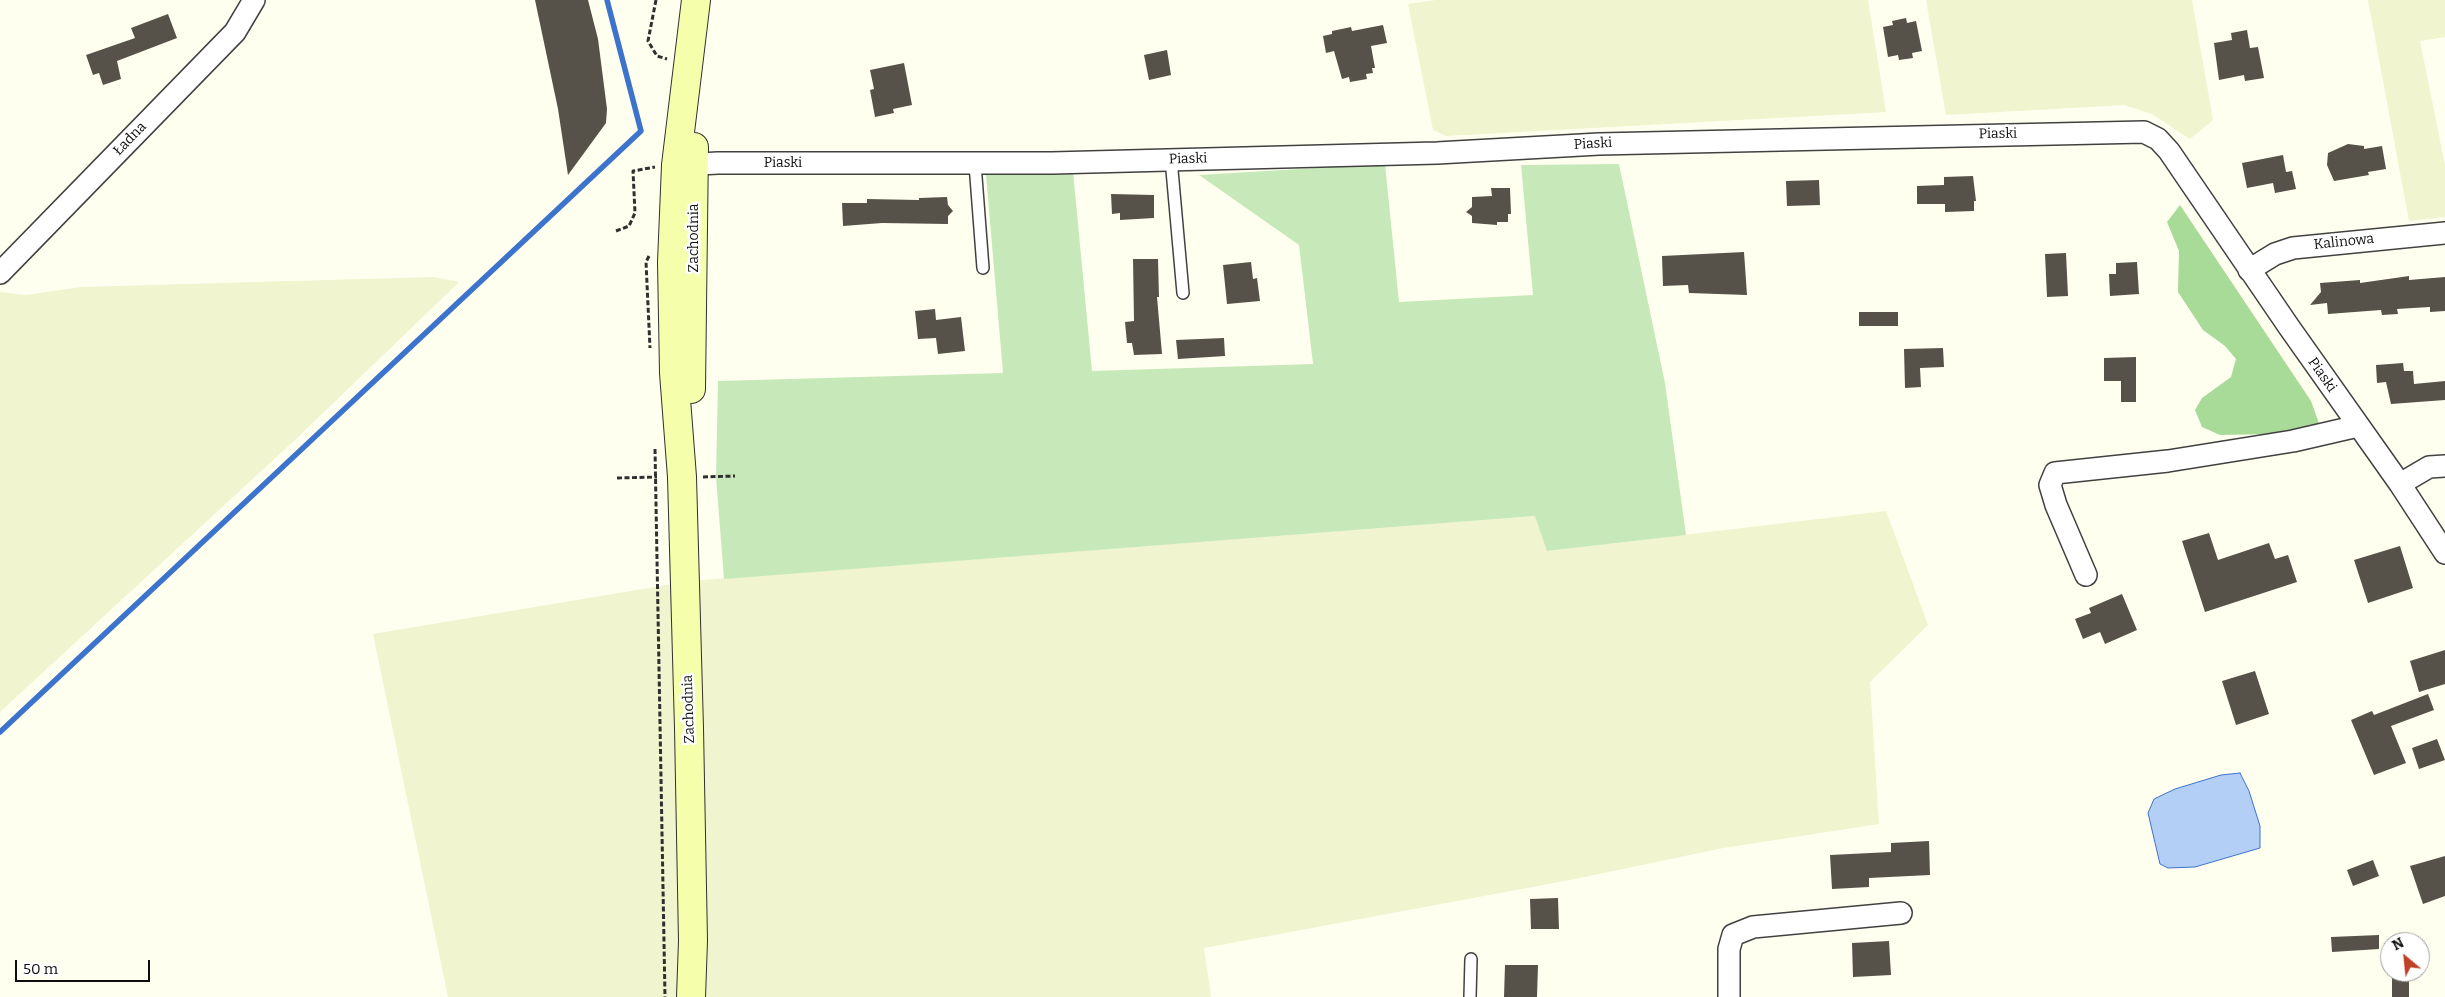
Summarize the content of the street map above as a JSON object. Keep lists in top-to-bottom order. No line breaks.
{"streets":{"main road":["Zachodnia"],"street":["Piaski","Ładna","Kalinowa"]},"crossings":[["Piaski","Zachodnia"],["Piaski","Kalinowa"]],"scale_bar":"50 m","north":"top left"}
